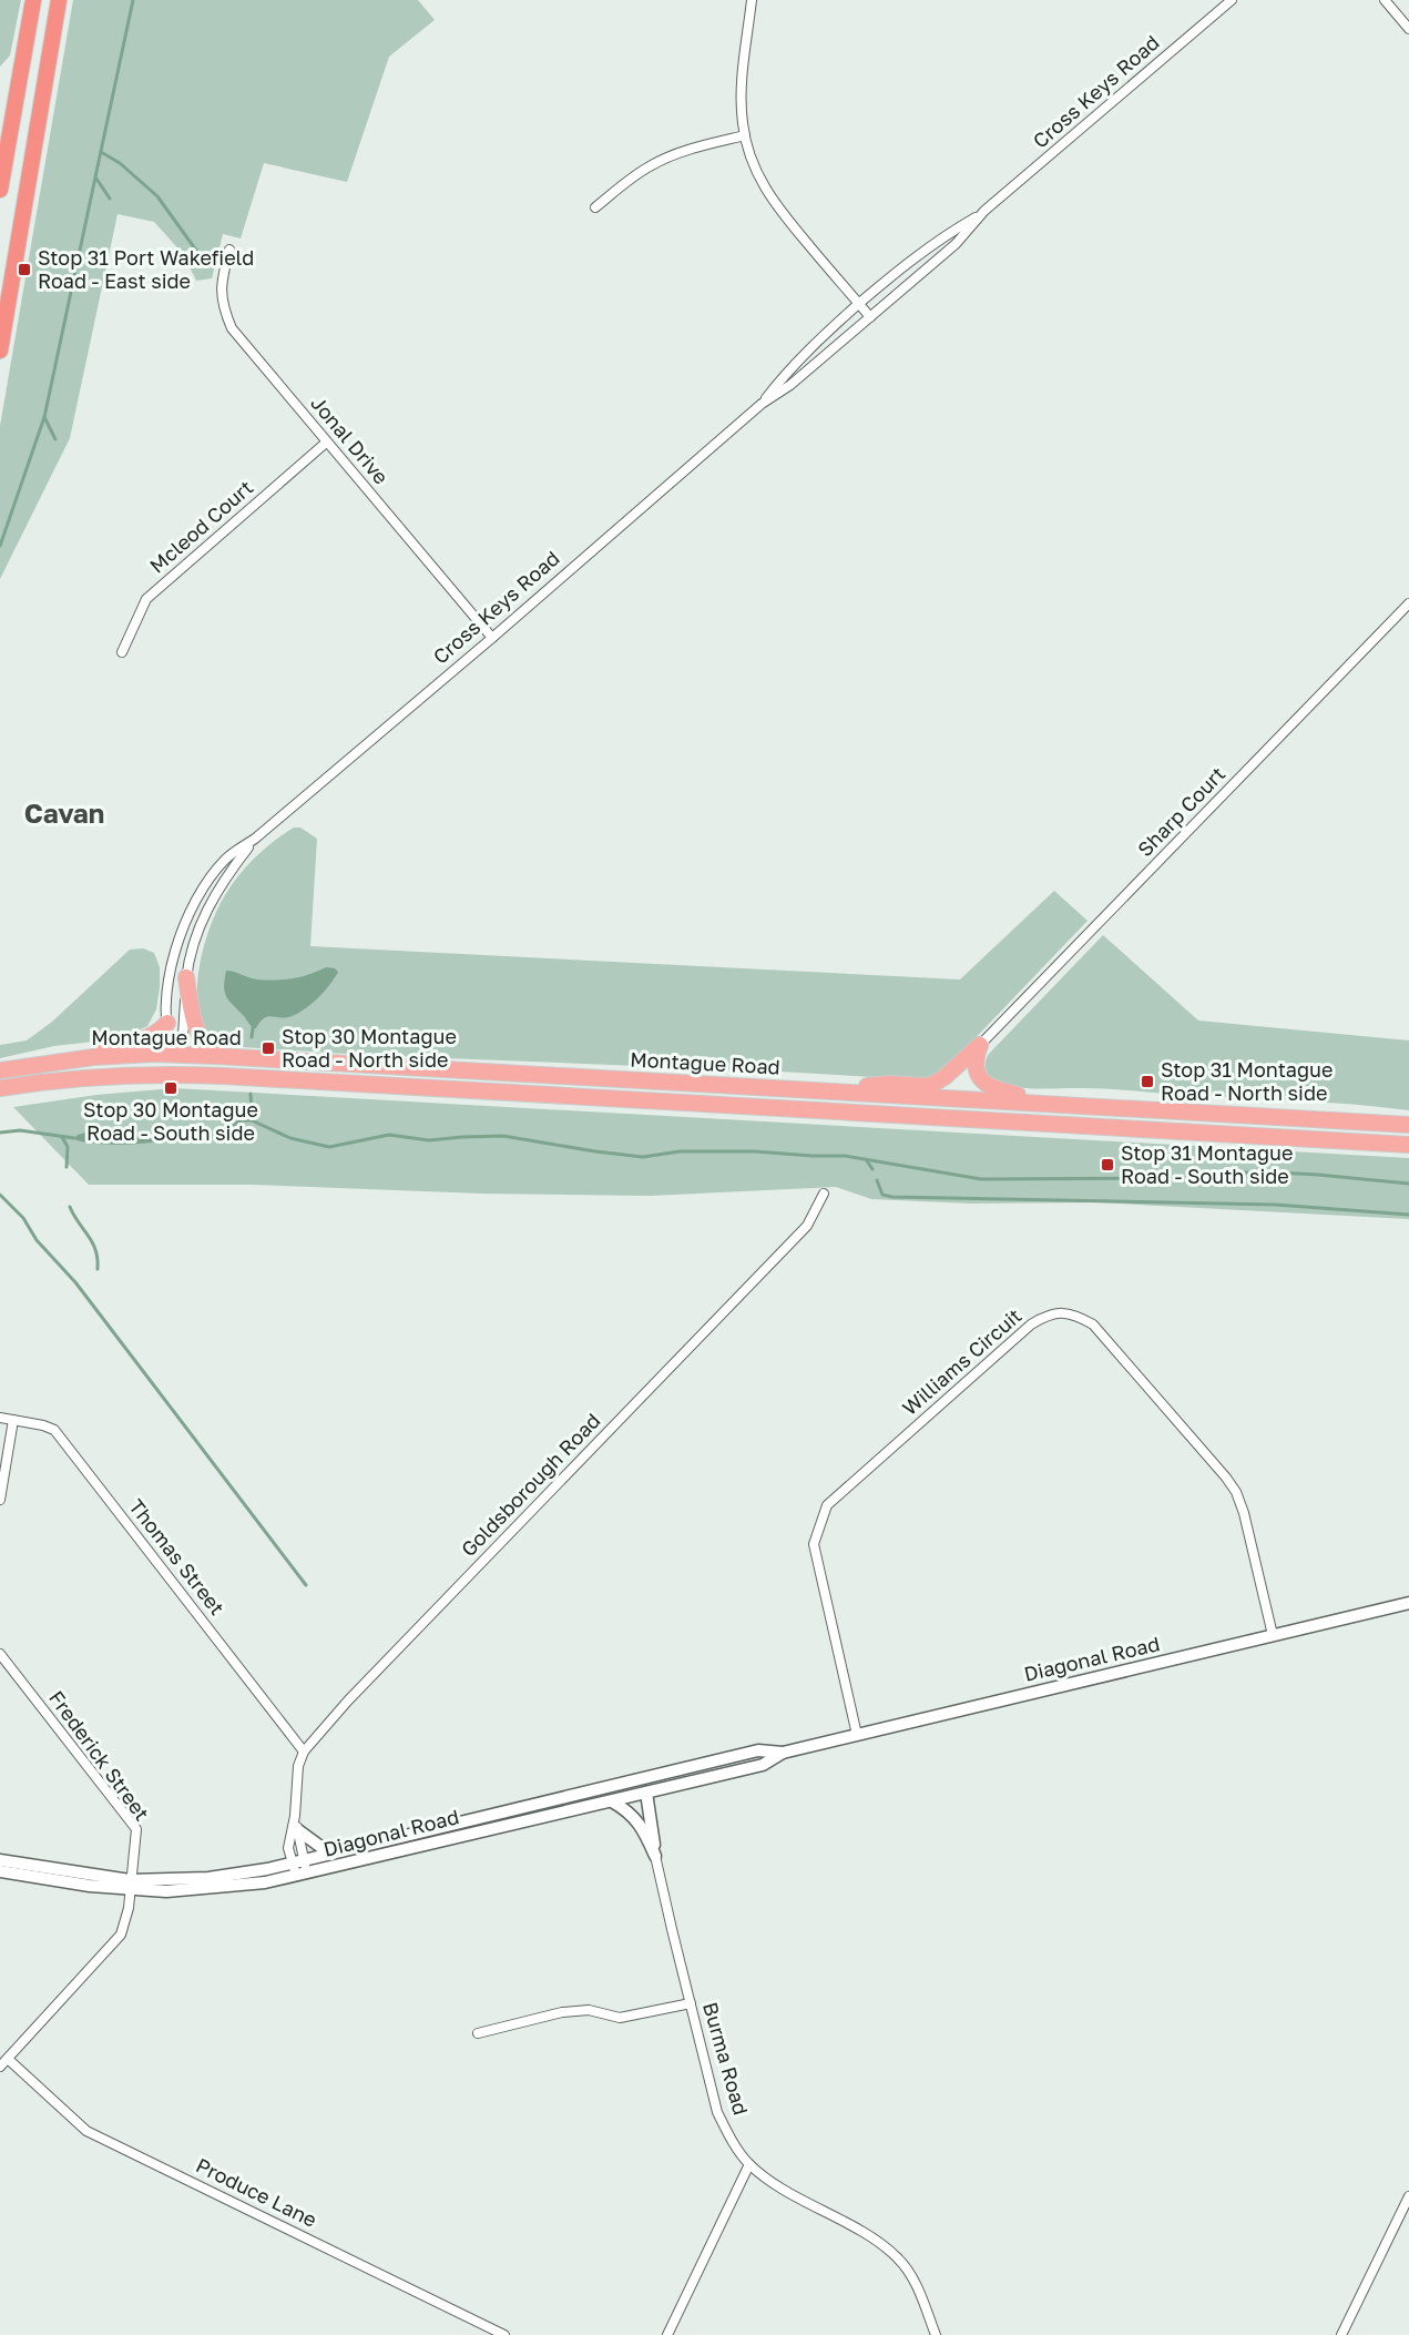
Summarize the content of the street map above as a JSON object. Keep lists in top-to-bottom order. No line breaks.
{"streets":{"main road":["Montague Road"],"street":["Cross Keys Road","Jonal Drive","Mcleod Court","Sharp Court","Williams Circuit","Goldsborough Road","Thomas Street","Diagonal Road","Frederick Street","Burma Road","Produce Lane"]},"crossings":[["Cross Keys Road","Jonal Drive"],["Cross Keys Road","Montague Road"],["Jonal Drive","Mcleod Court"],["Williams Circuit","Diagonal Road"],["Goldsborough Road","Thomas Street"],["Goldsborough Road","Diagonal Road"],["Diagonal Road","Frederick Street"]],"districts":["Cavan"],"places":{"transit":["Stop 31 Port Wakefield Road - East side","Stop 30 Montague Road - North side","Stop 31 Montague Road - North side","Stop 30 Montague Road - South side","Stop 31 Montague Road - South side"]}}
